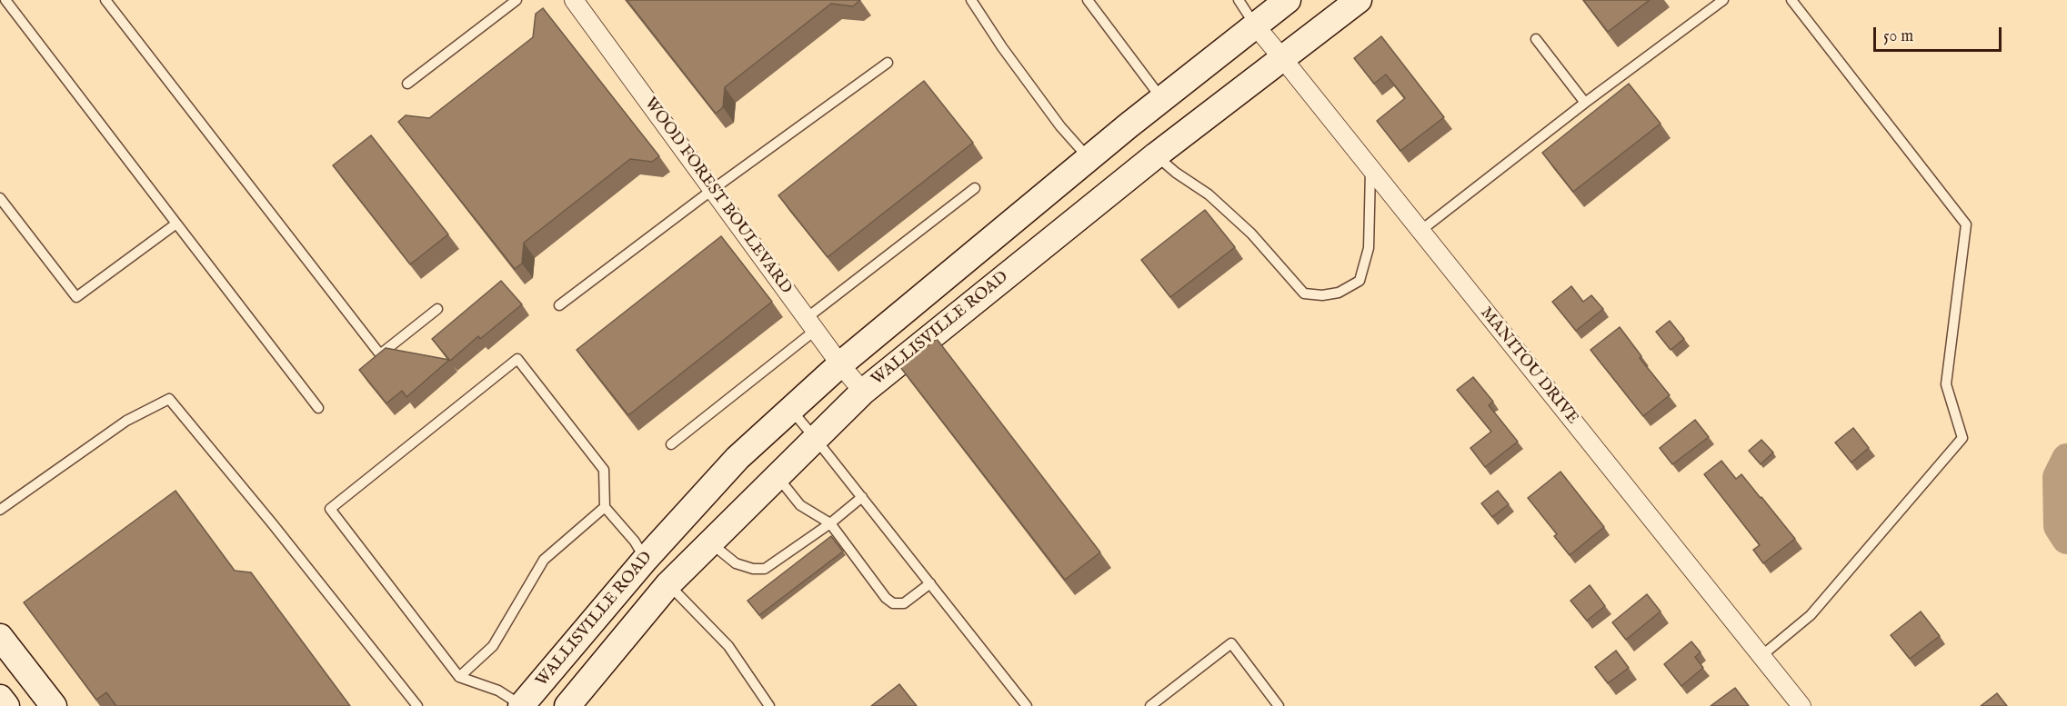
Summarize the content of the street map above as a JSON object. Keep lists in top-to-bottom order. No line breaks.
{"streets":{"main road":["WALLISVILLE ROAD"],"street":["WOOD FOREST BOULEVARD","MANITOU DRIVE"]},"crossings":[["WOOD FOREST BOULEVARD","WALLISVILLE ROAD"],["WALLISVILLE ROAD","MANITOU DRIVE"]],"scale_bar":"50 m"}
